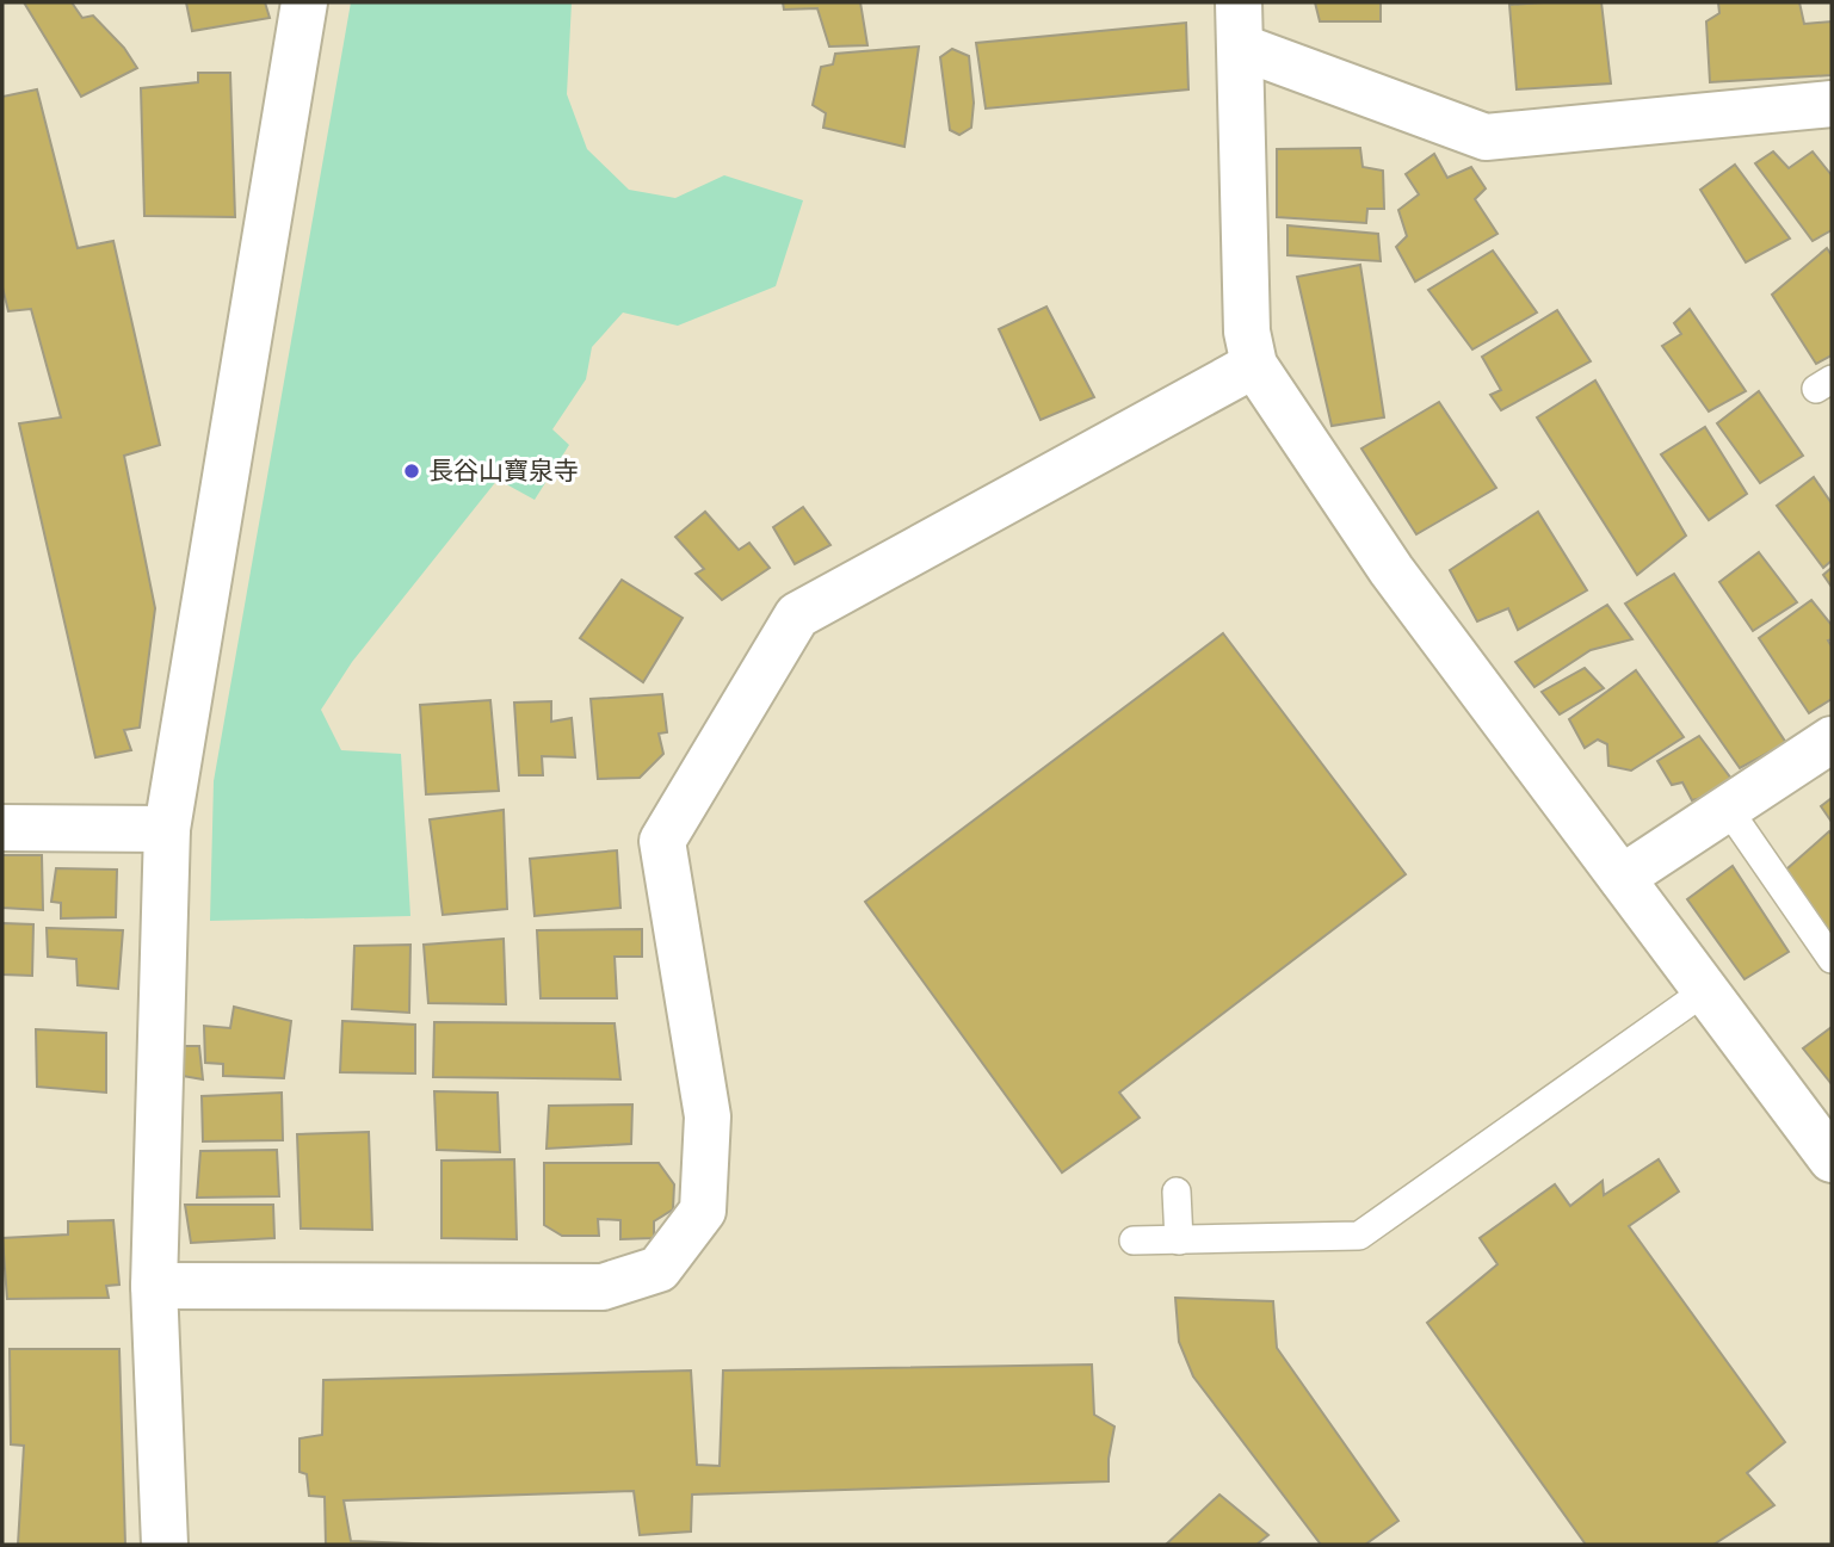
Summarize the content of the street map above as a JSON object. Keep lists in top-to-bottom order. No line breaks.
{"places":["長谷山寶泉寺"]}
